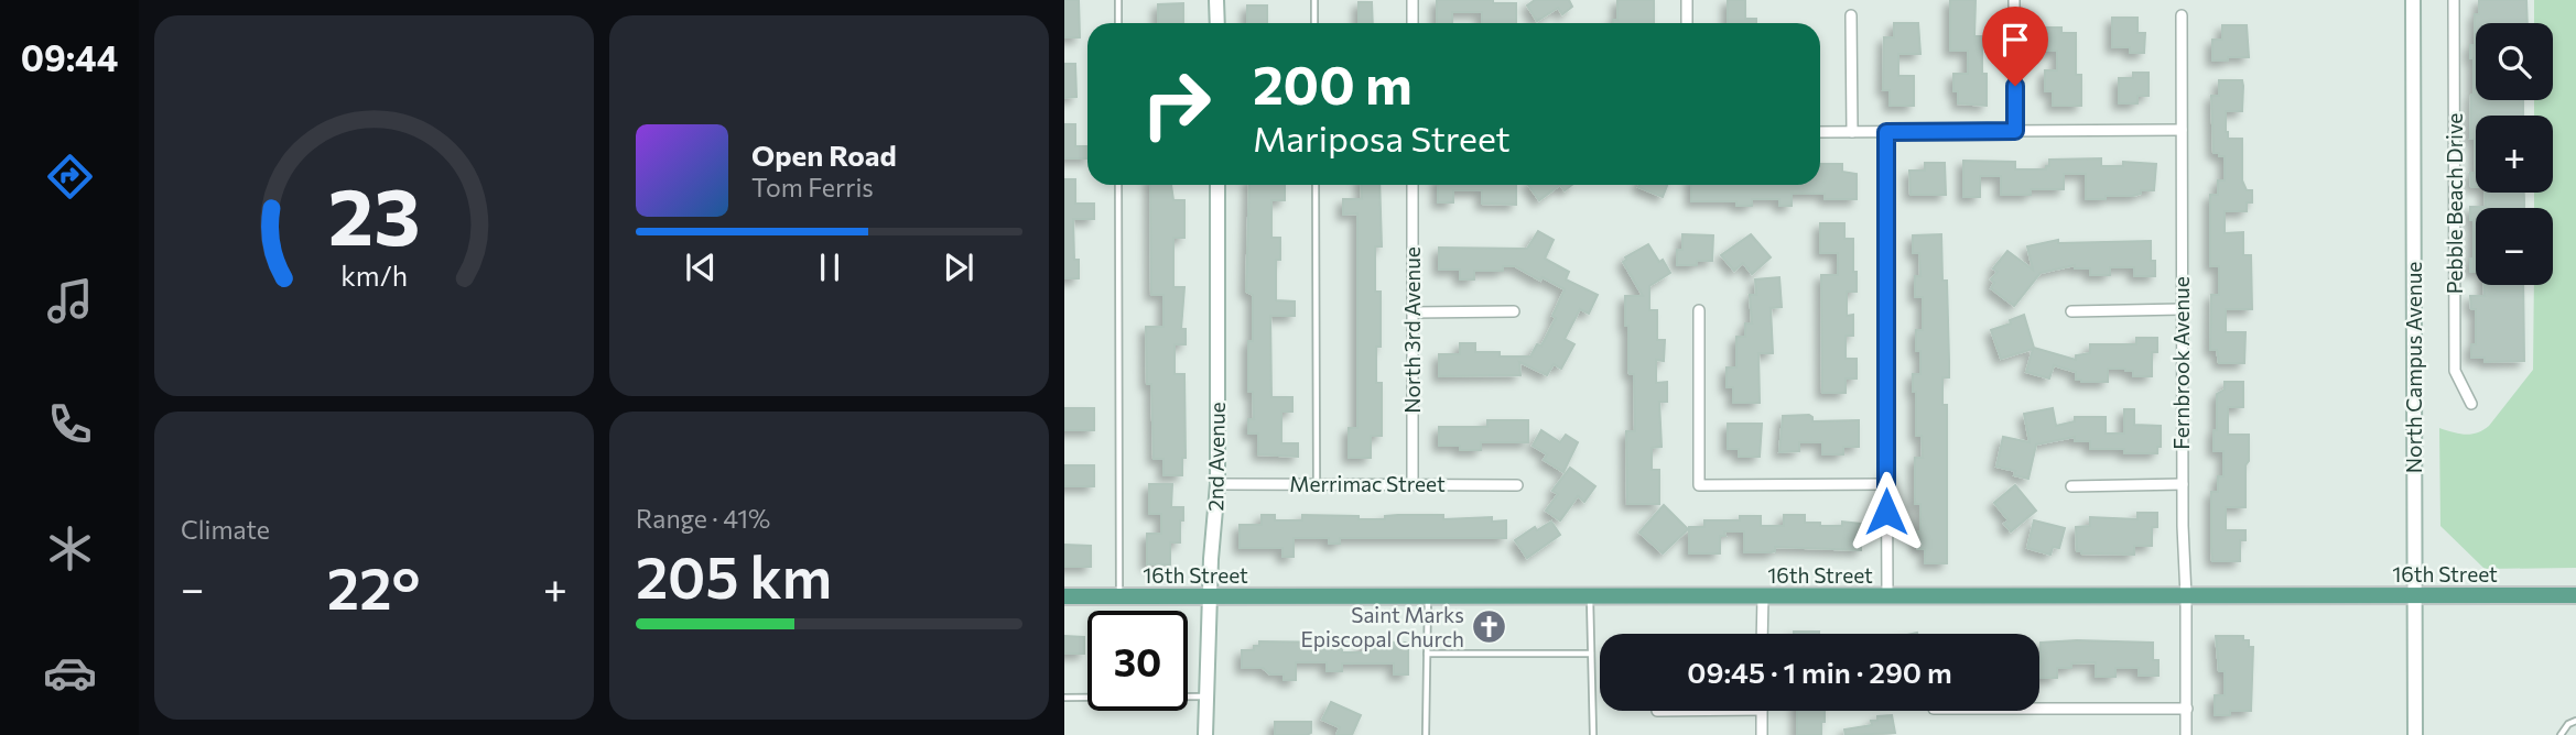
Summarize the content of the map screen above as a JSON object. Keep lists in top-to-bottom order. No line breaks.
{"streets":{"main road":["North Campus Avenue","2nd Avenue","16th Street"],"street":["Pebble Beach Drive","North 3rd Avenue","Fernbrook Avenue","Merrimac Street"]},"crossings":[["North 3rd Avenue","Merrimac Street"],["Fernbrook Avenue","16th Street"],["North Campus Avenue","16th Street"],["2nd Avenue","Merrimac Street"],["2nd Avenue","16th Street"]],"places":{"church":["Saint Marks Episcopal Church"]},"page":{"tabs":"09:44","map_buttons":["+","−"],"turn":["200 m","Mariposa Street"],"song":["Open Road","Tom Ferris"],"tile":["Climate",["Range · 41%","205 km"]],"heat":["−","22°","+"],"limit":"30","trip":"09:45 · 1 min · 290 m","gauge":["23","km/h"]}}
